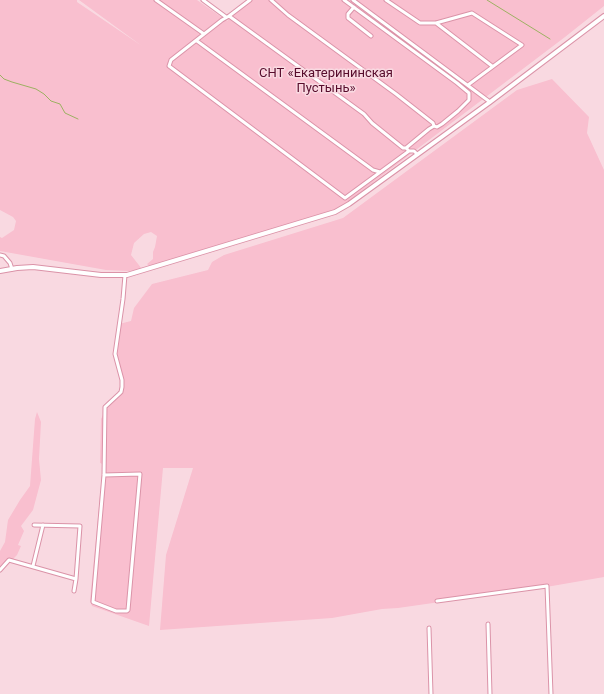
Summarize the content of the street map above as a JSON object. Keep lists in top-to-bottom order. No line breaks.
{"parks":["СНТ «Екатерининская Пустынь»"]}
